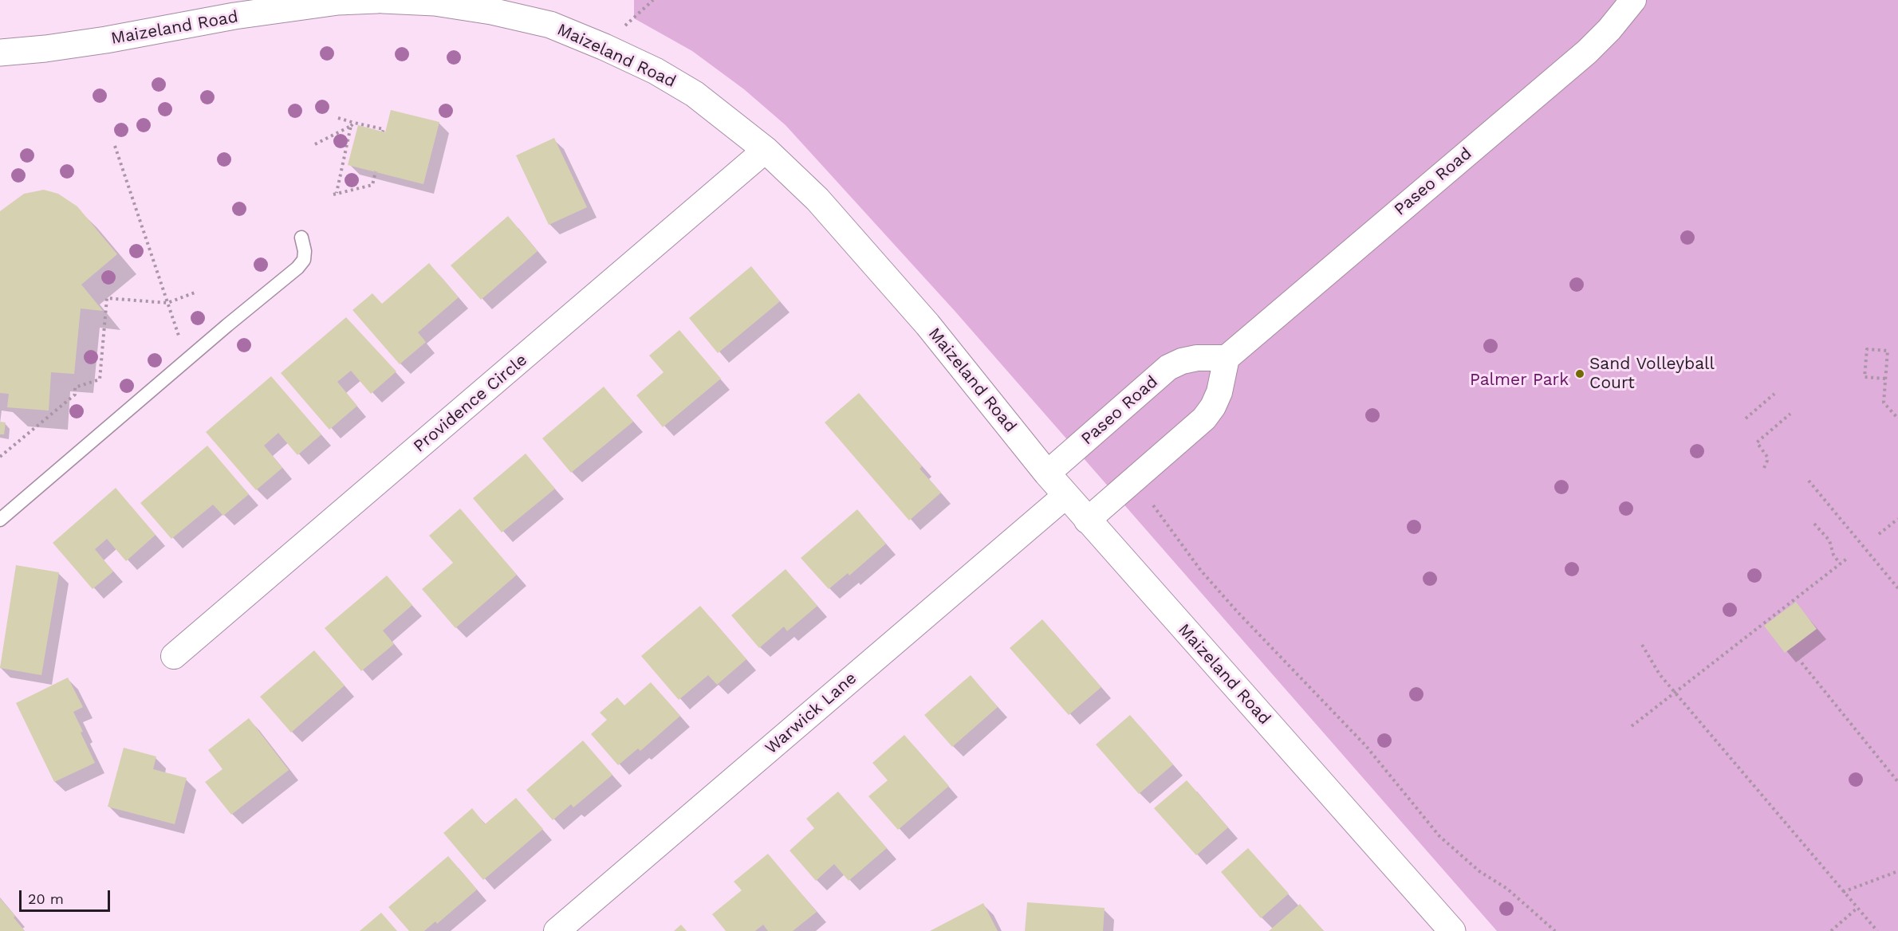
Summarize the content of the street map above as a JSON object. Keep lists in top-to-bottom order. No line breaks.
{"streets":{"main road":["Maizeland Road"],"street":["Paseo Road","Providence Circle","Warwick Lane"]},"crossings":[["Maizeland Road","Paseo Road"],["Maizeland Road","Providence Circle"],["Maizeland Road","Warwick Lane"]],"parks":["Palmer Park"],"places":["Sand Volleyball Court"],"scale_bar":"20 m"}
